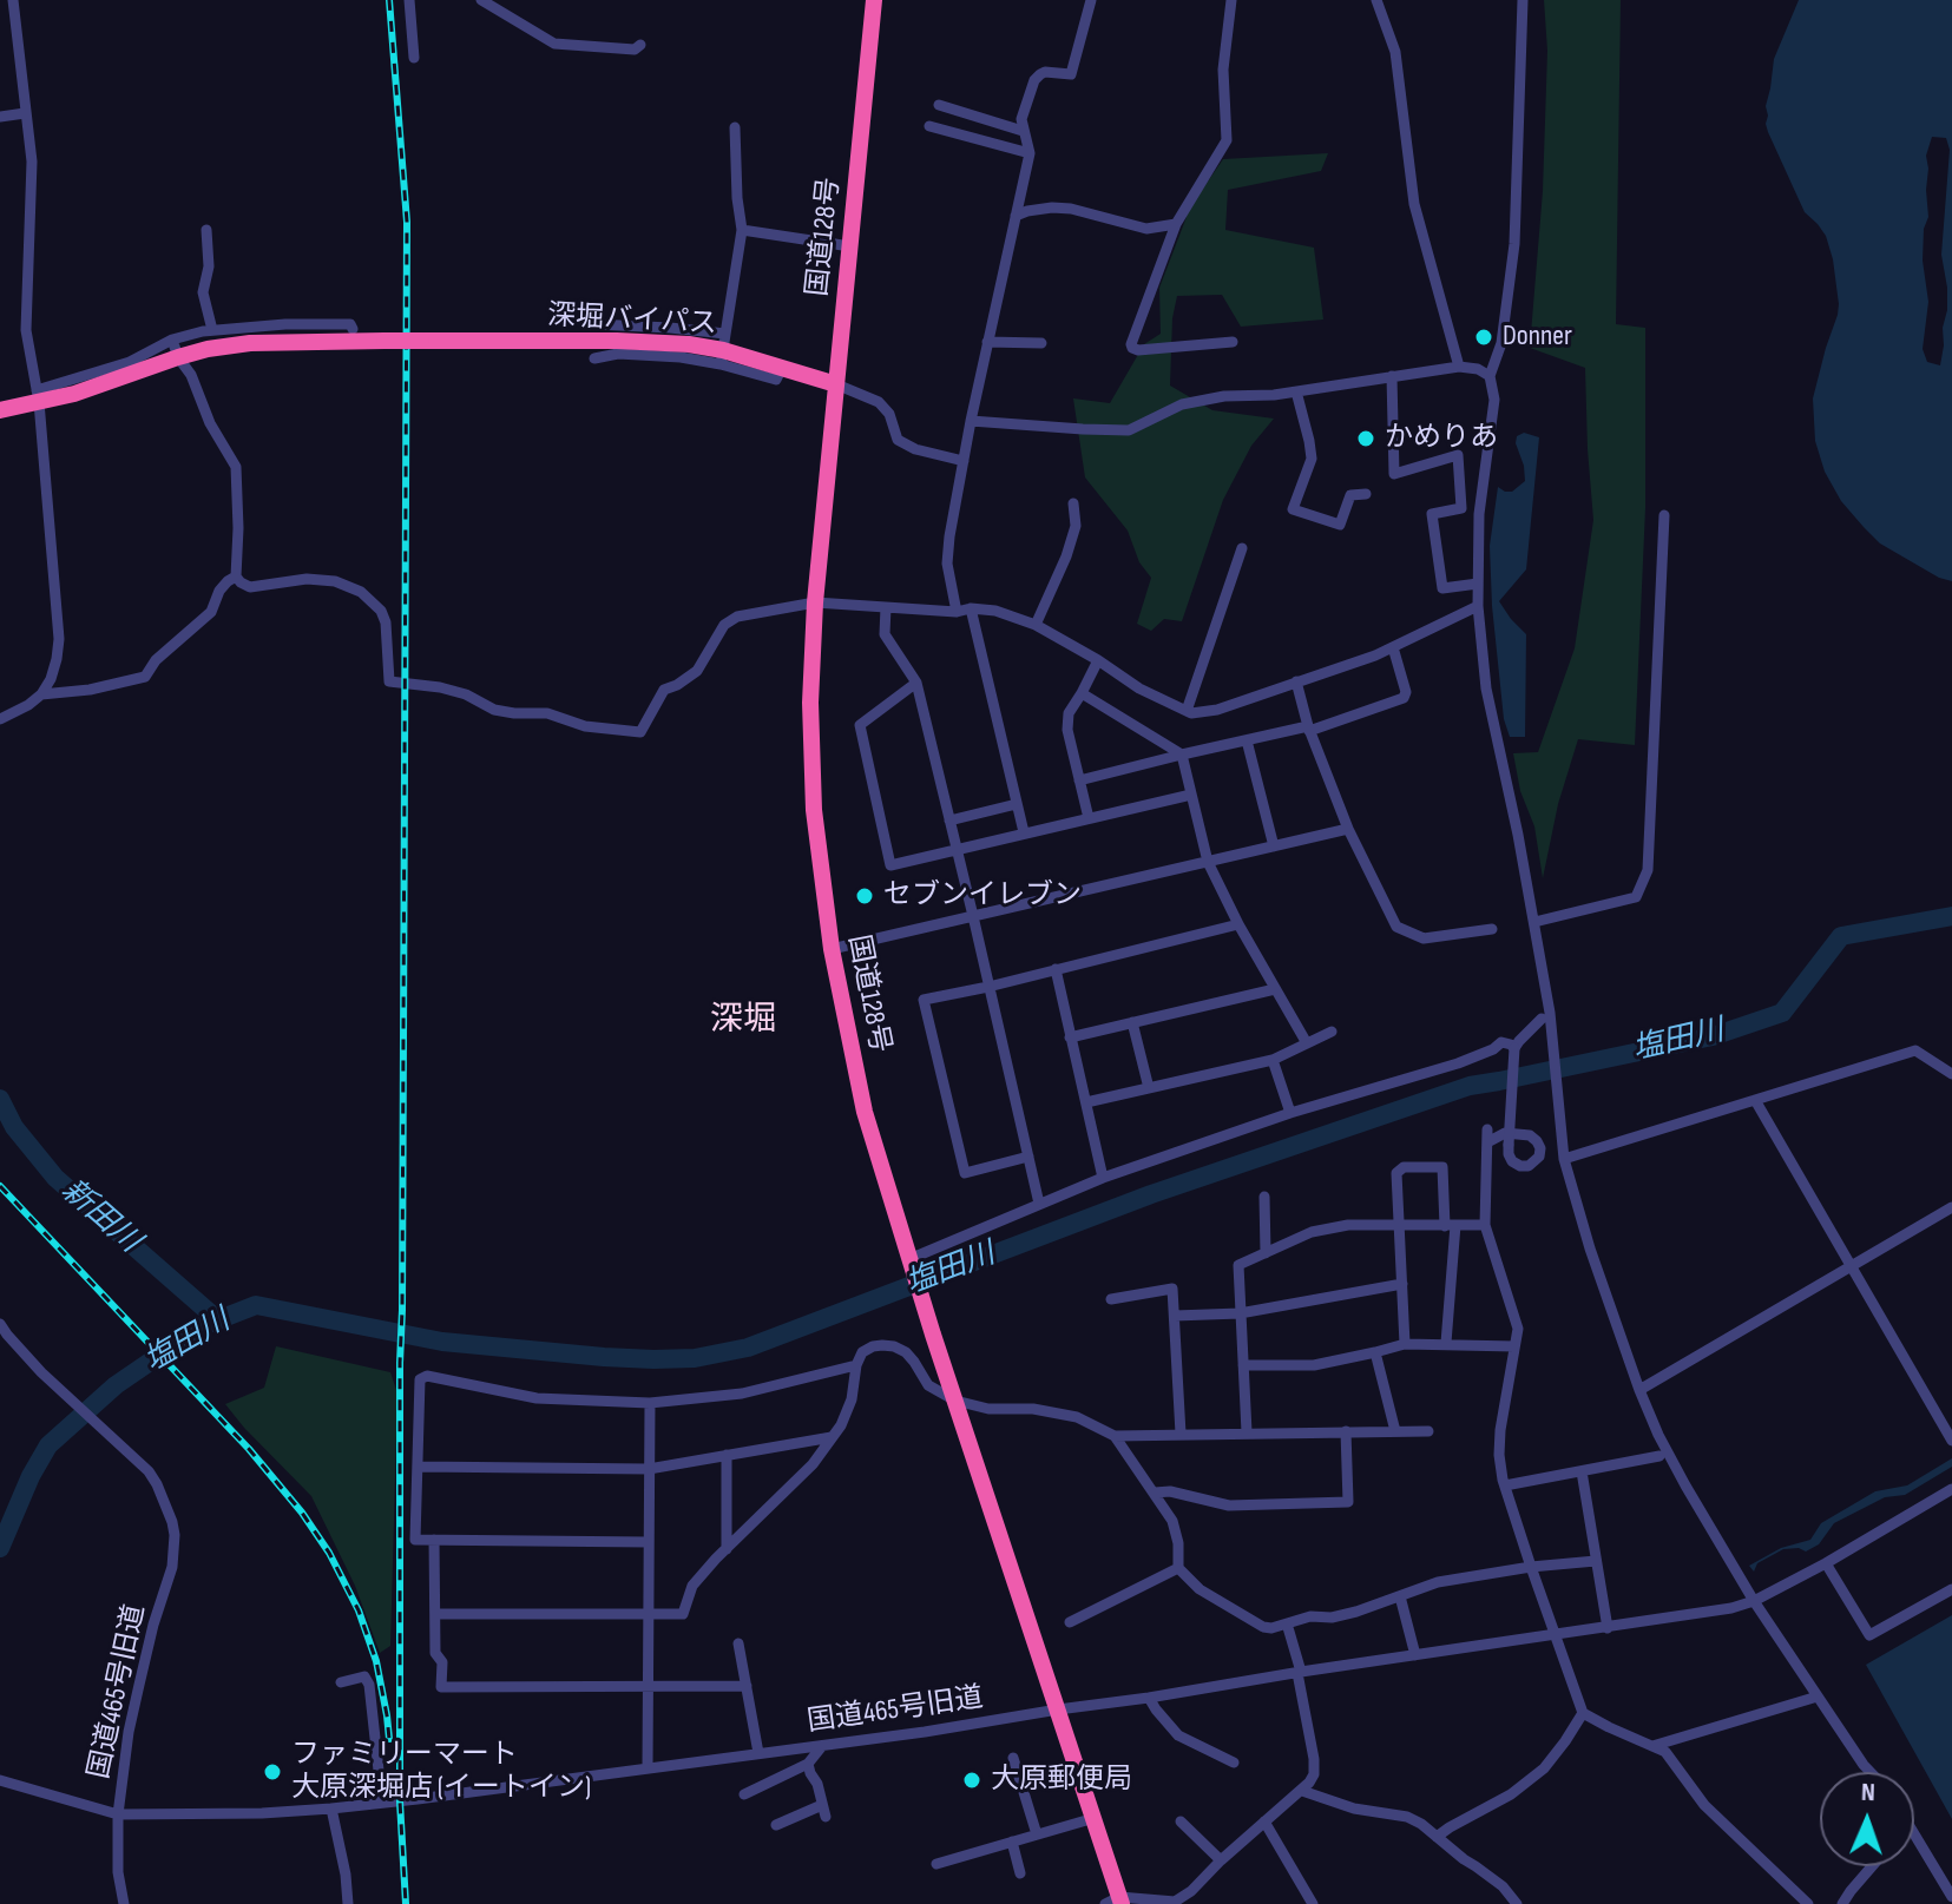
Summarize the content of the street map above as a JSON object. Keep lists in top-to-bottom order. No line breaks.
{"streets":{"highway":["国道128号","深堀バイパス"],"street":["国道465号旧道"]},"crossings":[["国道128号","深堀バイパス"],["国道128号","国道465号旧道"]],"districts":["深堀"],"water":["塩田川","新田川"],"places":["Donner","かめりあ","セブンイレブン","ファミリーマート 大原深堀店 (イートイン)","大原郵便局"],"north":"top"}
